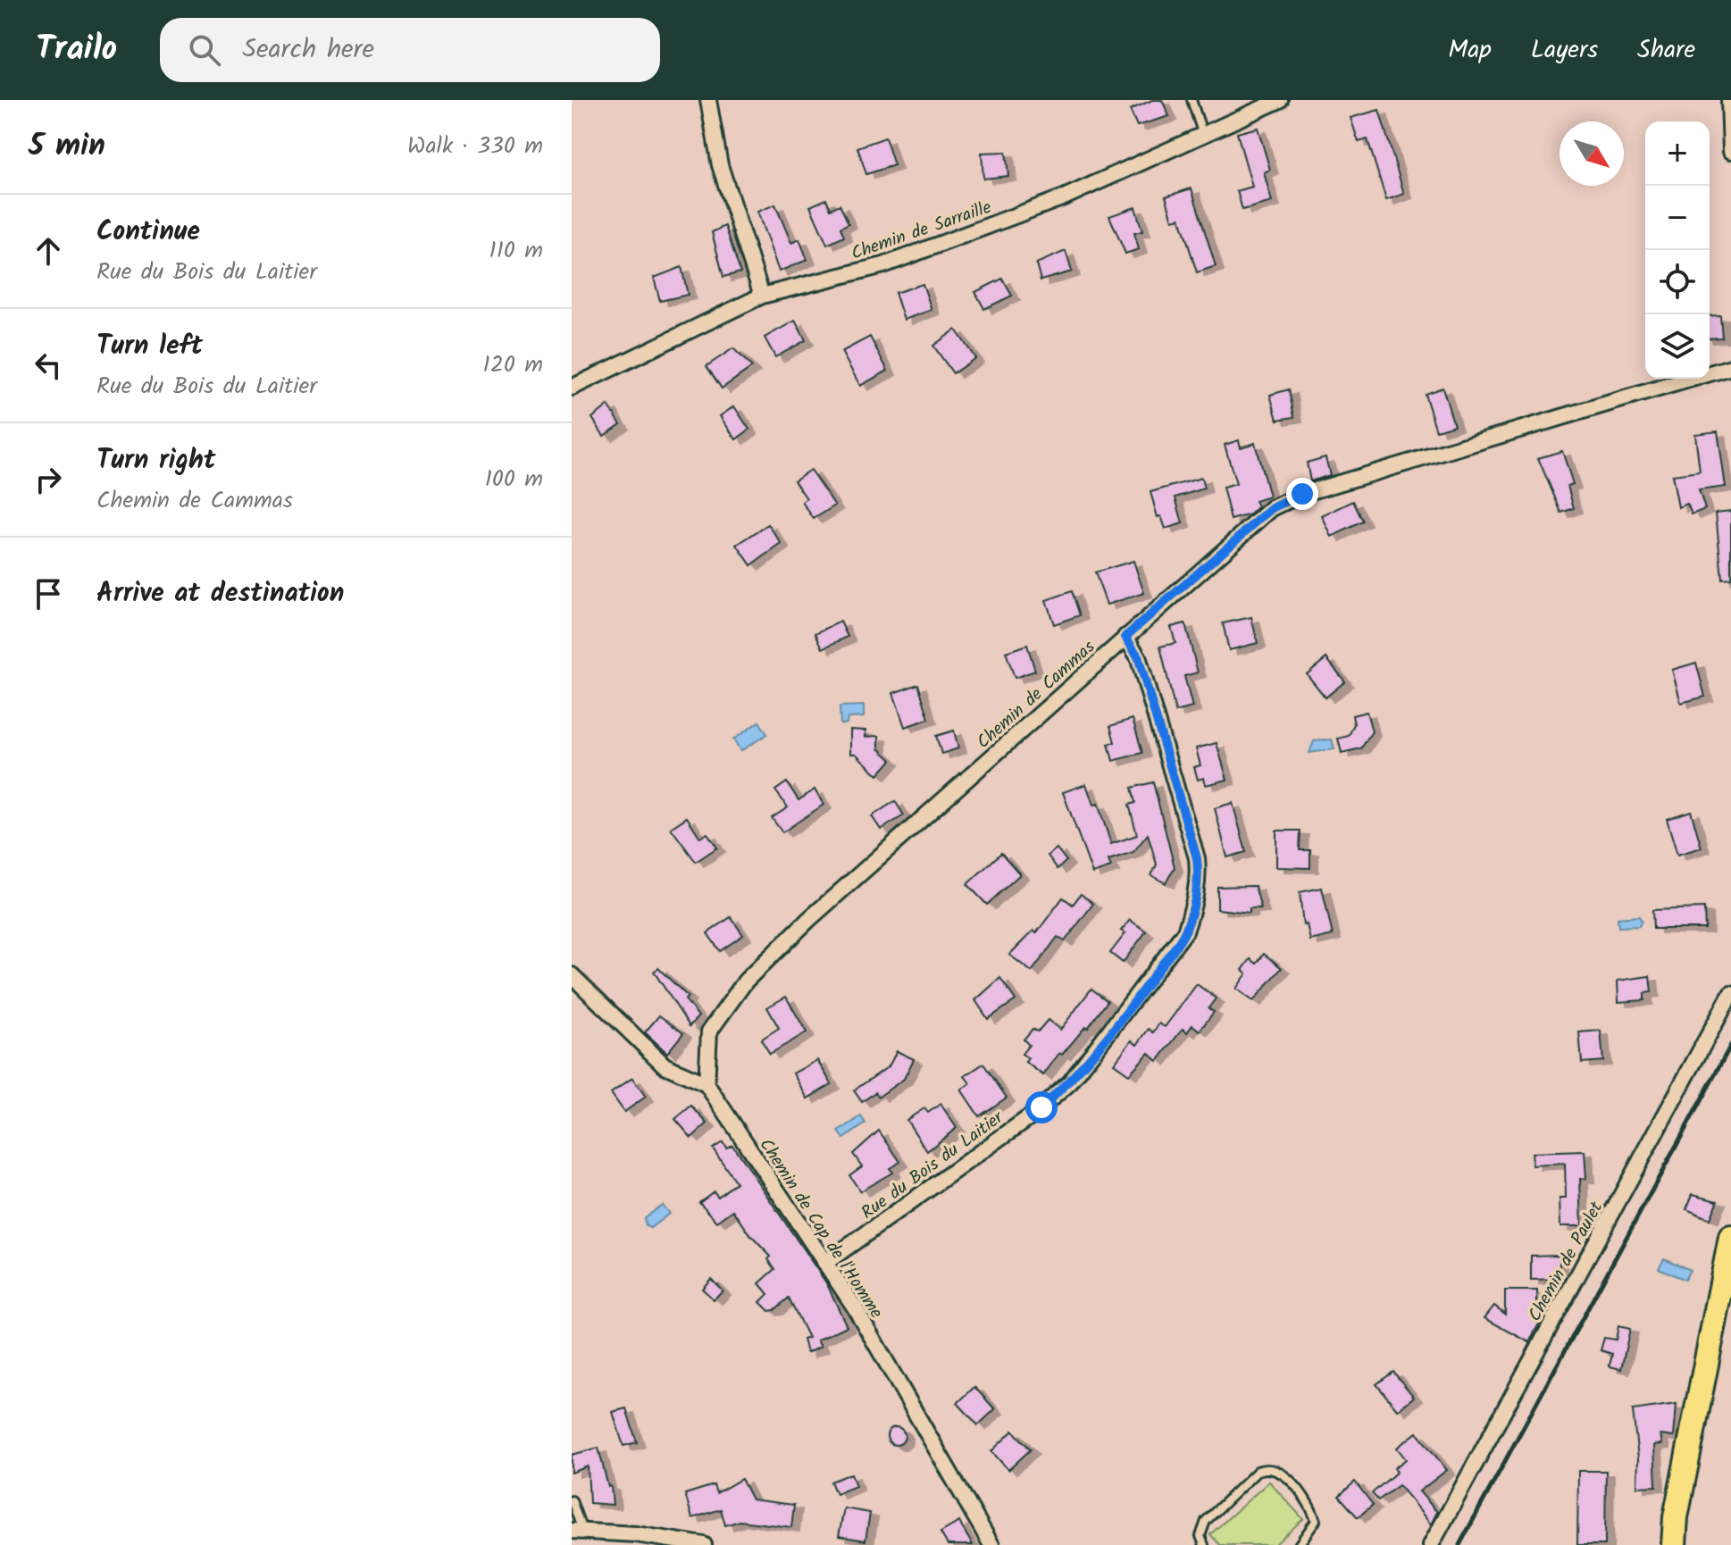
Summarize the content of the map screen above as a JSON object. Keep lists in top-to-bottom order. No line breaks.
{"streets":{"street":["Chemin de Sarraille","Chemin de Cammas","Rue du Bois du Laitier","Chemin de Cap de l'Homme","Chemin de Paulet"]},"crossings":[["Chemin de Cammas","Rue du Bois du Laitier"],["Chemin de Cammas","Chemin de Cap de l'Homme"],["Rue du Bois du Laitier","Chemin de Cap de l'Homme"]],"north":"bottom right","page":{"header":"Trailo","search":"Search here","nav":["Map","Layers","Share"],"heading":["5 min","Walk · 330 m"],"map_buttons":["+","−"],"list":[["Continue","Rue du Bois du Laitier","110 m"],["Turn left","Rue du Bois du Laitier","120 m"],["Turn right","Chemin de Cammas","100 m"],"Arrive at destination"]}}
